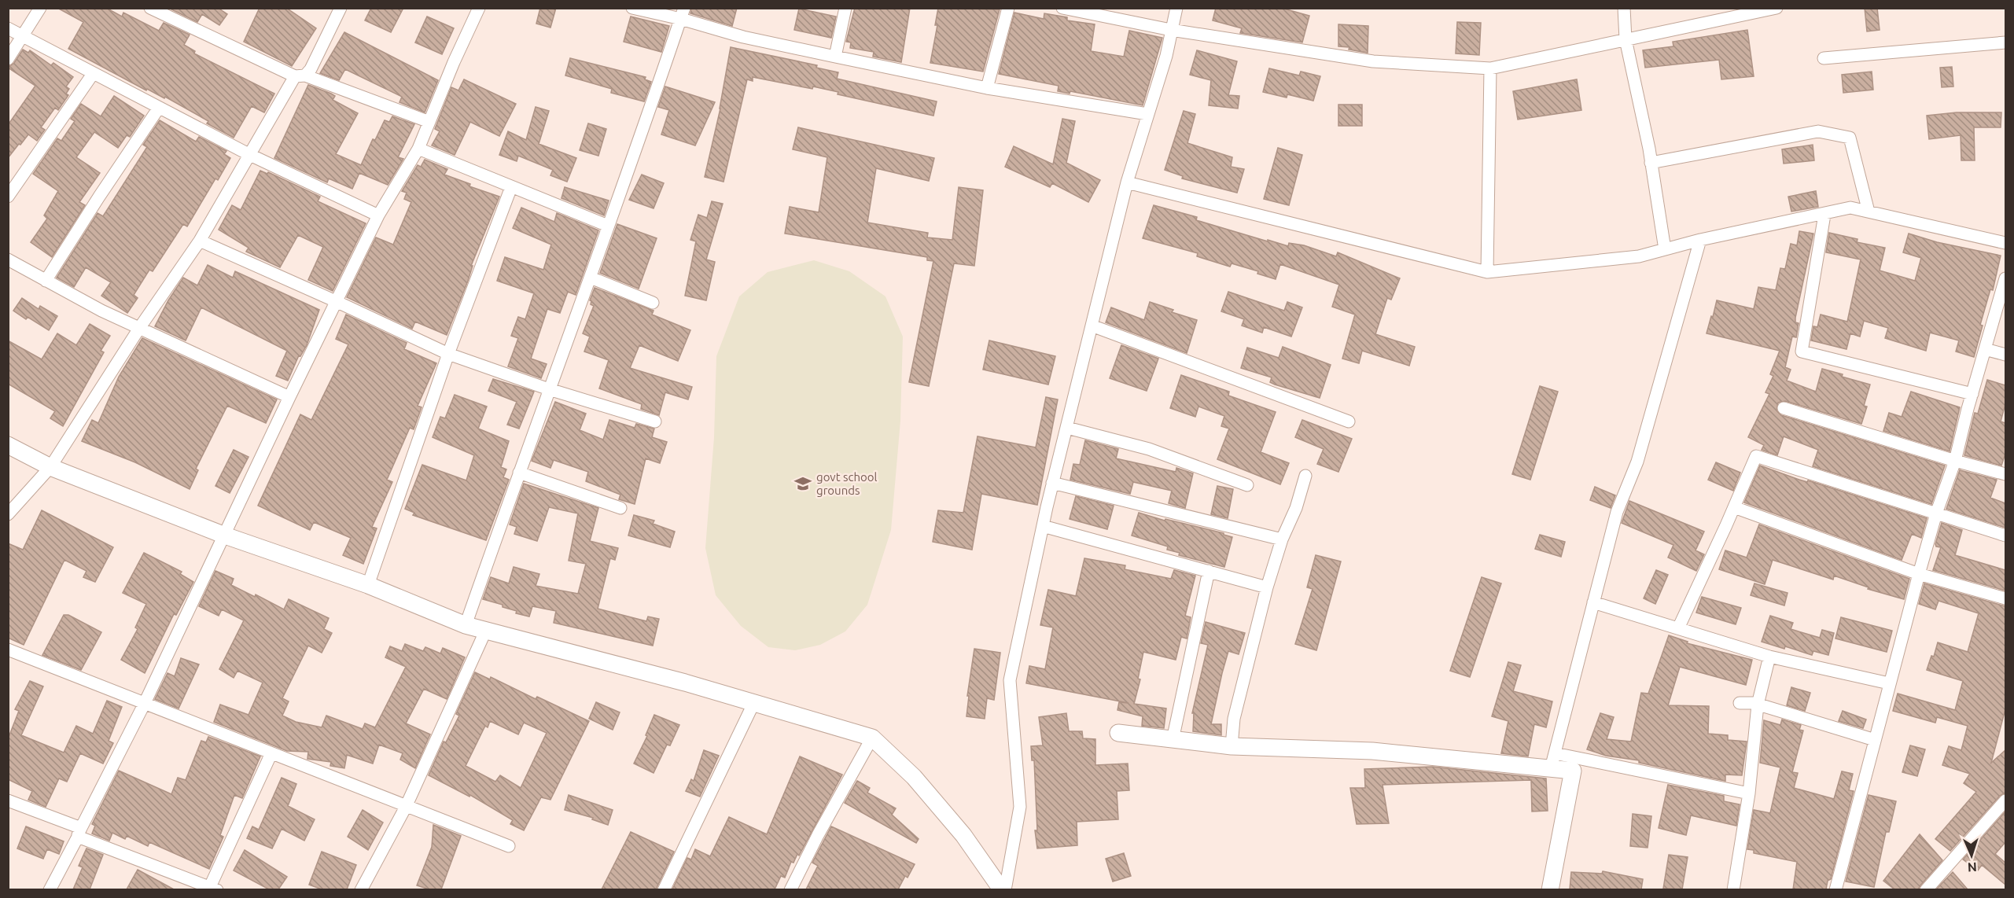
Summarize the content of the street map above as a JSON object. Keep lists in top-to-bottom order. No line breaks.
{"places":{"school or university":["govt school grounds"]},"north":"bottom"}
